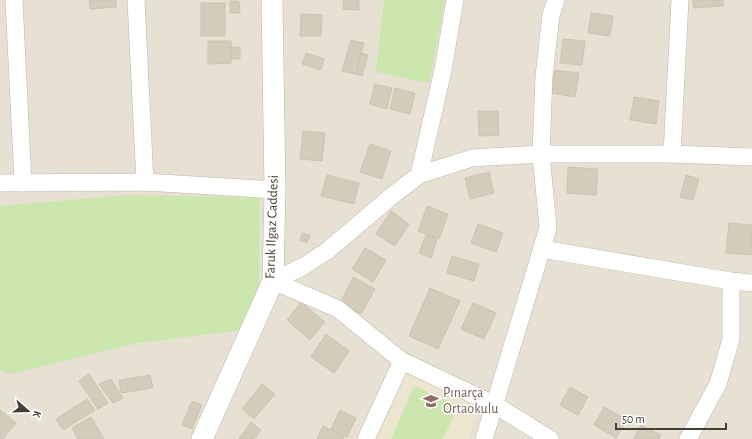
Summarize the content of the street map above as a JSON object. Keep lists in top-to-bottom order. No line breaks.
{"streets":{"street":["Faruk Ilgaz Caddesi"]},"places":{"school or university":["Pınarça Ortaokulu"]},"scale_bar":"50 m","north":"right"}
